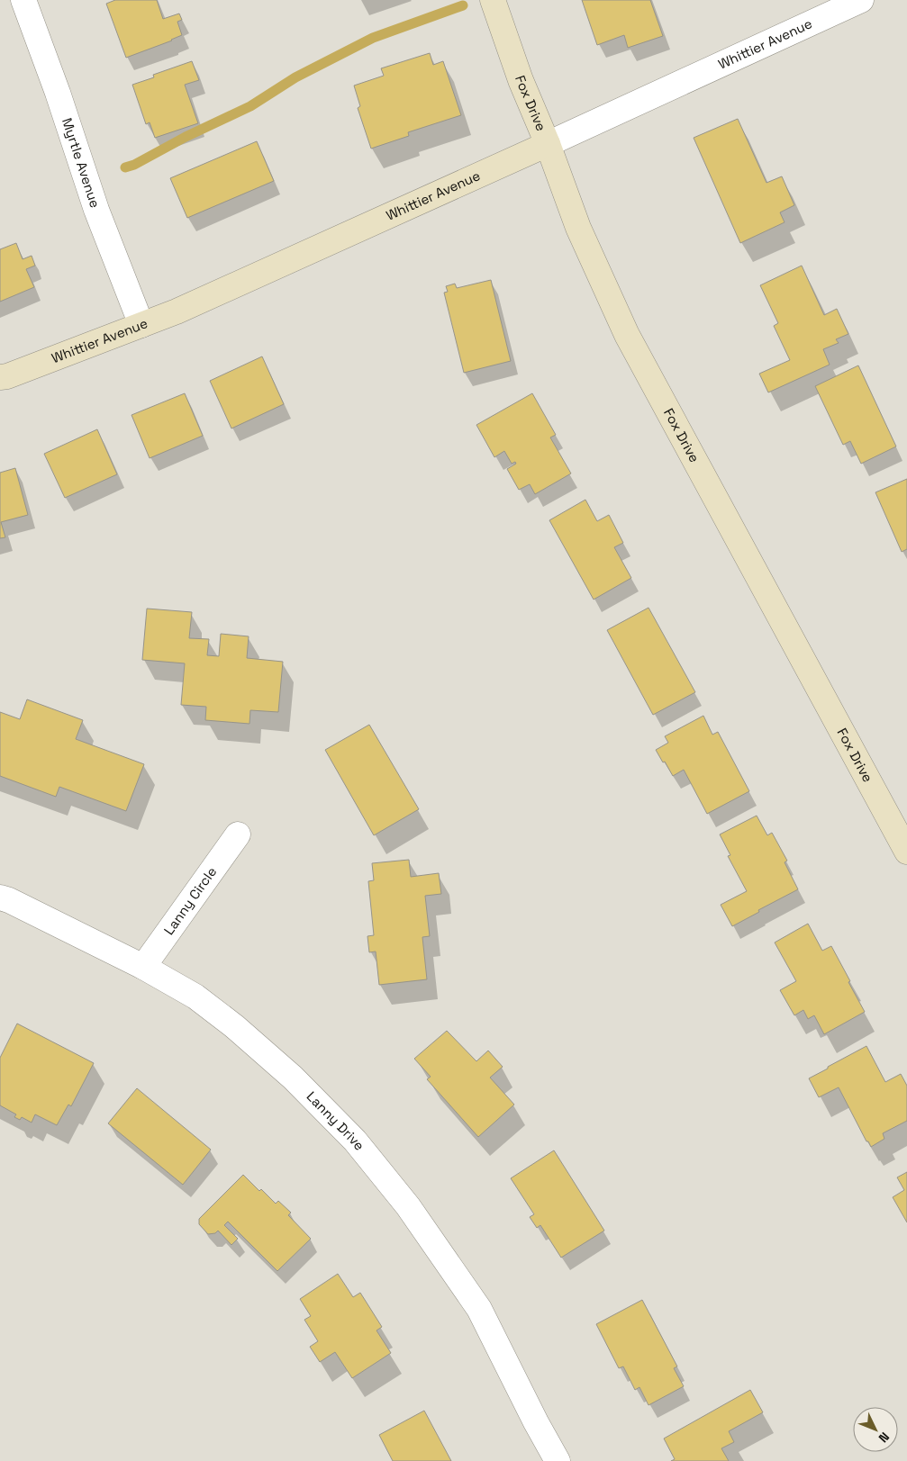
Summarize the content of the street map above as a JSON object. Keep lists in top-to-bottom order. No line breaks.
{"streets":{"main road":["Whittier Avenue","Fox Drive"],"street":["Myrtle Avenue","Lanny Circle","Lanny Drive"]},"crossings":[["Whittier Avenue","Fox Drive"],["Whittier Avenue","Myrtle Avenue"],["Lanny Circle","Lanny Drive"]],"north":"bottom right"}
